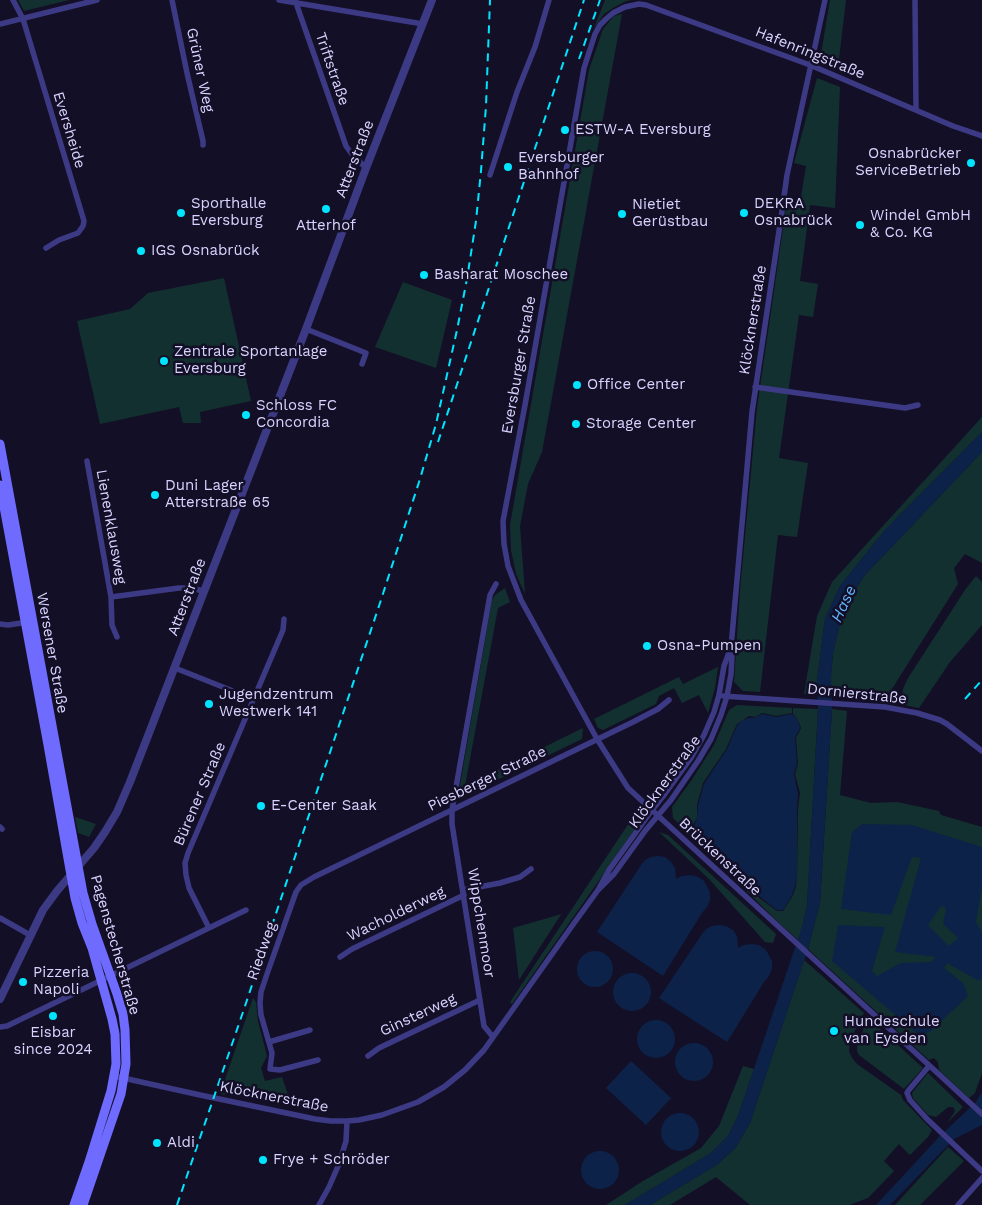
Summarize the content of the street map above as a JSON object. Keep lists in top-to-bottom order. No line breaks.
{"streets":{"main road":["Wersener Straße","Pagenstecherstraße"],"street":["Hafenringstraße","Triftstraße","Grüner Weg","Eversheide","Atterstraße","Klöcknerstraße","Eversburger Straße","Lienenklausweg","Dornierstraße","Piesberger Straße","Bürener Straße","Brückenstraße","Wacholderweg","Wippchenmoor","Riedweg","Ginsterweg"]},"crossings":[["Hafenringstraße","Klöcknerstraße"],["Hafenringstraße","Eversburger Straße"],["Triftstraße","Atterstraße"],["Atterstraße","Wersener Straße"],["Atterstraße","Pagenstecherstraße"],["Klöcknerstraße","Dornierstraße"],["Klöcknerstraße","Brückenstraße"],["Klöcknerstraße","Wippchenmoor"],["Klöcknerstraße","Pagenstecherstraße"],["Eversburger Straße","Brückenstraße"],["Wersener Straße","Pagenstecherstraße"],["Piesberger Straße","Brückenstraße"],["Piesberger Straße","Wippchenmoor"],["Piesberger Straße","Riedweg"],["Wacholderweg","Wippchenmoor"],["Wippchenmoor","Ginsterweg"]],"water":["Hase"],"places":["ESTW-A Eversburg","Osnabrücker ServiceBetrieb","Eversburger Bahnhof","Atterhof","Sporthalle Eversburg","DEKRA Osnabrück","Nietiet Gerüstbau","Windel GmbH & Co. KG","IGS Osnabrück","Basharat Moschee","Zentrale Sportanlage Eversburg","Office Center","Schloss FC Concordia","Storage Center","Duni Lager Atterstraße 65","Osna-Pumpen","Jugendzentrum Westwerk 141","E-Center Saak","Pizzeria Napoli","Eisbar since 2024","Hundeschule van Eysden","Aldi","Frye + Schröder"]}
